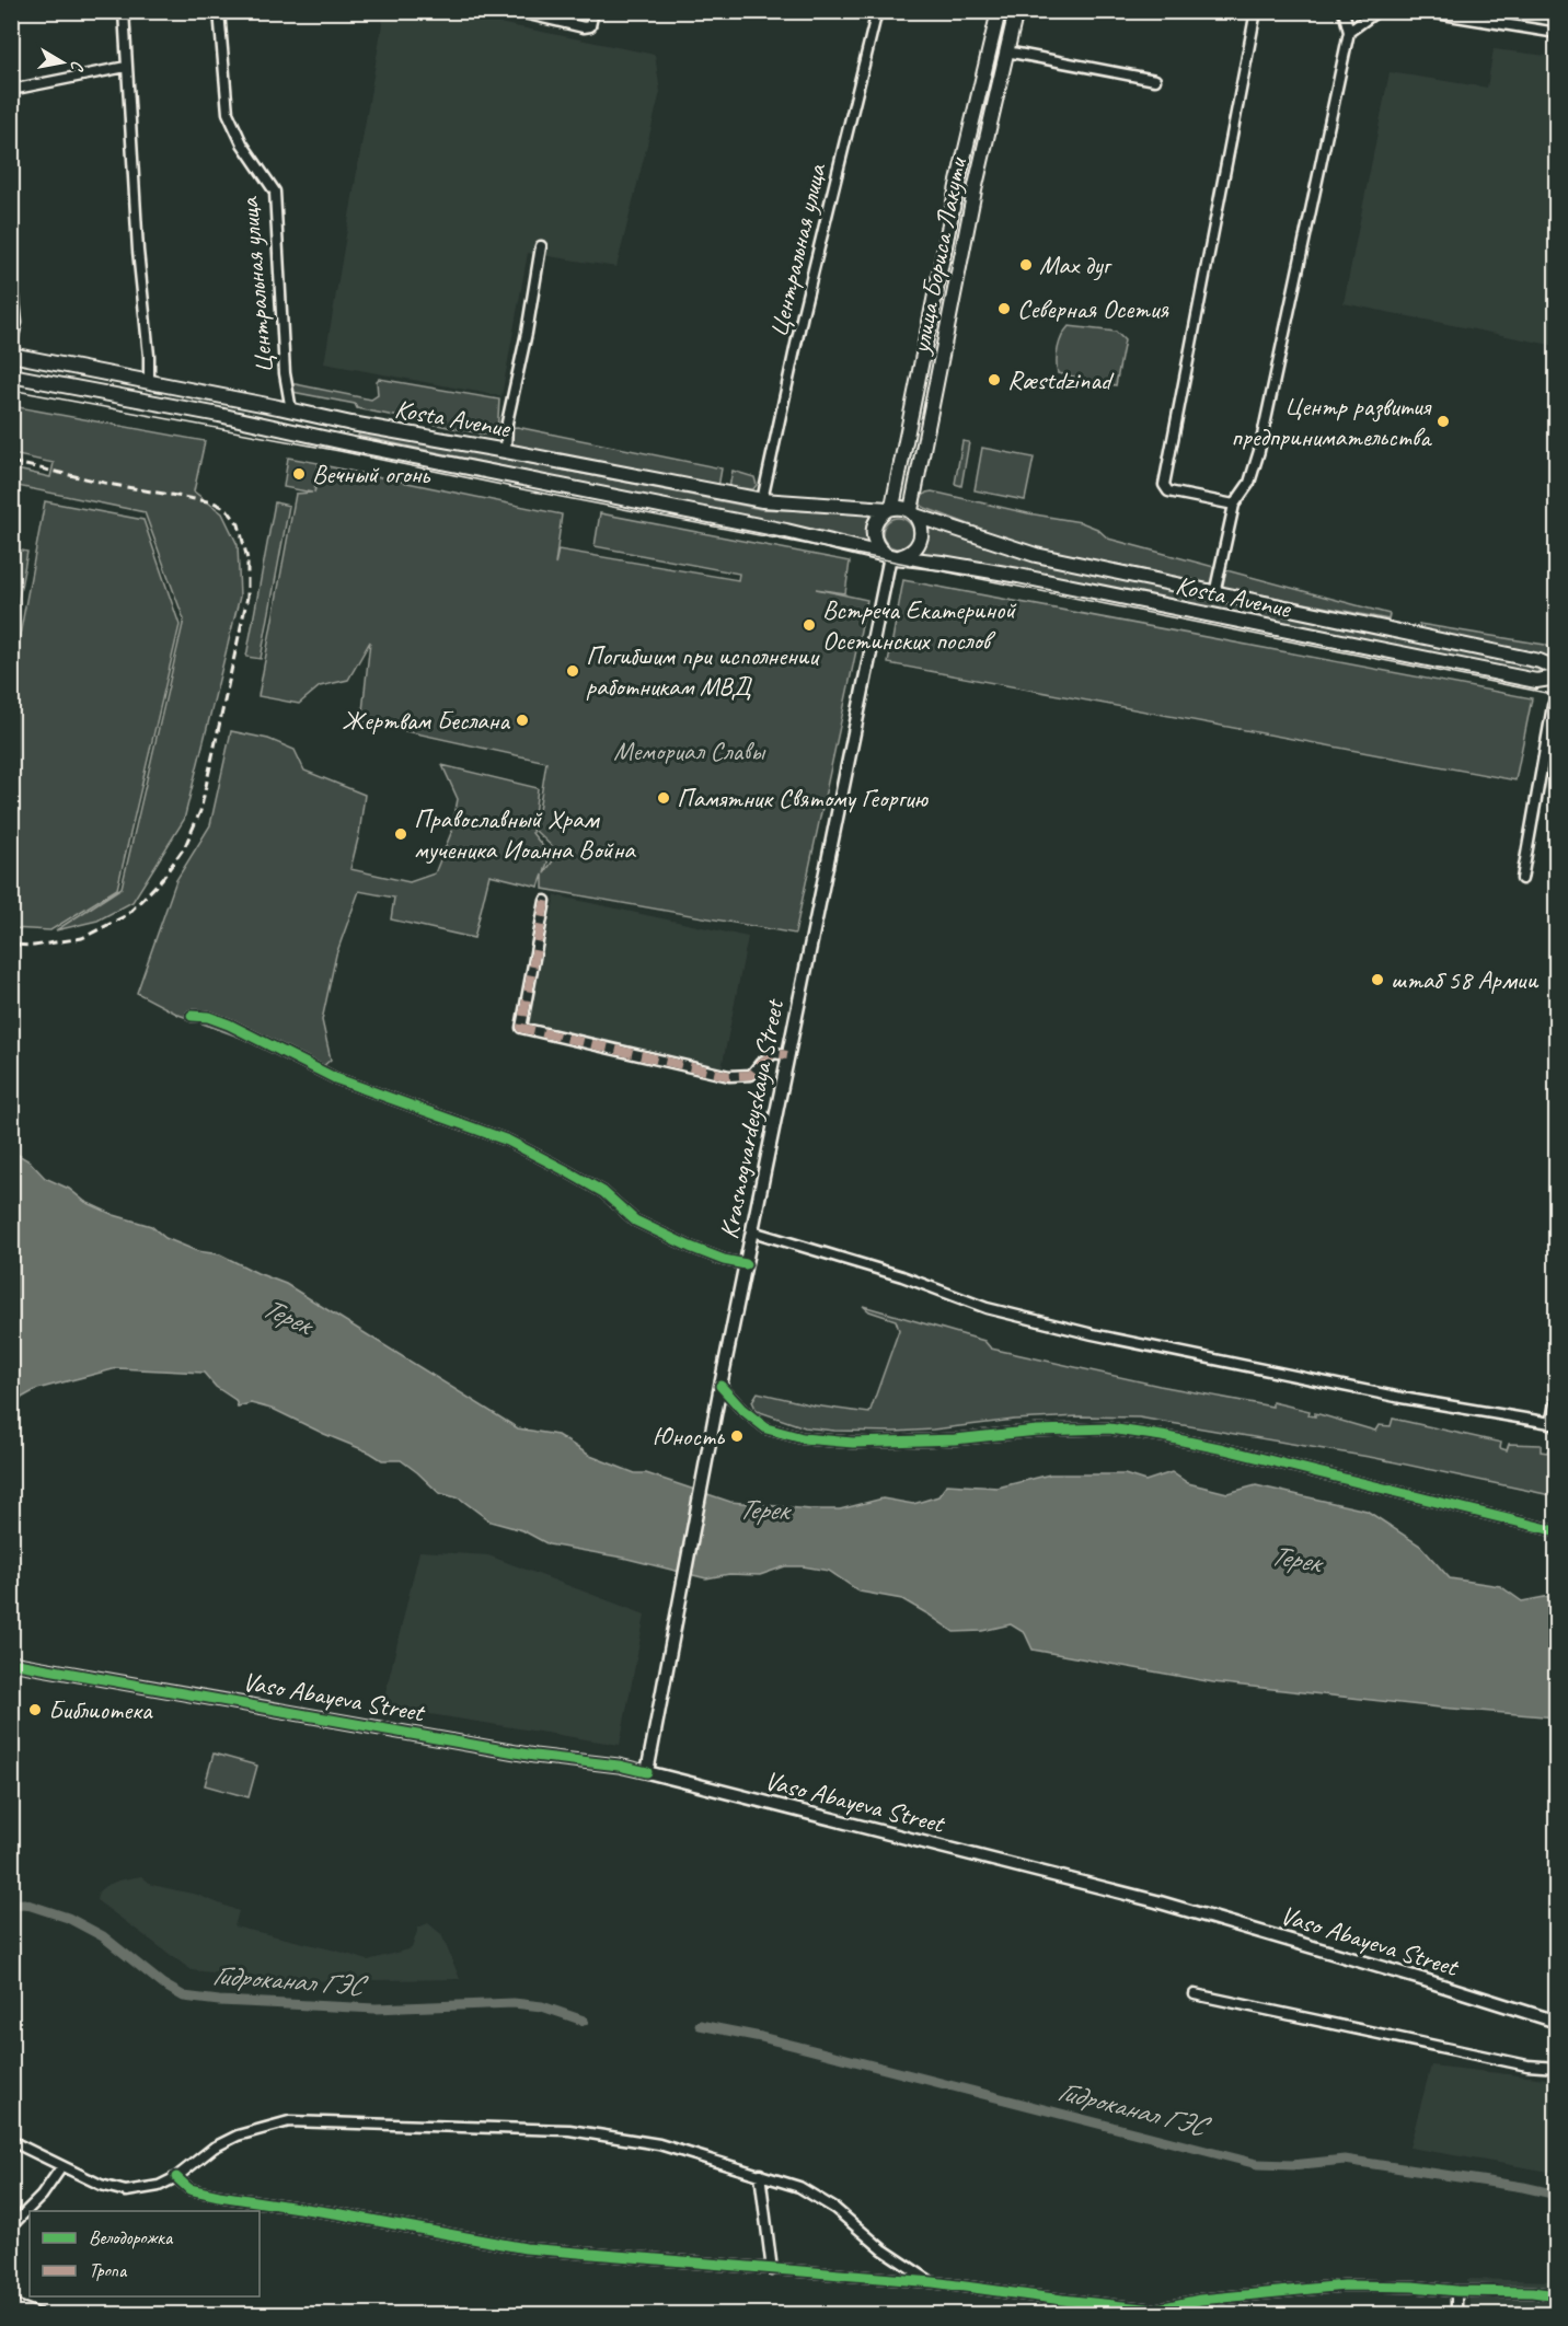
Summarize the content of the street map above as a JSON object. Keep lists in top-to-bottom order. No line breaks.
{"streets":{"main road":["улица Бориса Лакути","Kosta Avenue","Krasnogvardeyskaya Street","Vaso Abayeva Street"],"street":["Центральная улица"]},"crossings":[["Центральная улица","Kosta Avenue"],["улица Бориса Лакути","Kosta Avenue"],["улица Бориса Лакути","Krasnogvardeyskaya Street"],["Kosta Avenue","Krasnogvardeyskaya Street"],["Krasnogvardeyskaya Street","Vaso Abayeva Street"]],"water":["Терек","Гидроканал ГЭС"],"parks":["Мемориал Славы"],"places":["Мах дуг","Северная Осетия","Ræstdzinad","Центр развития предпринимательства","Вечный огонь","Встреча Екатериной Осетинских послов","Погибшим при исполнении работникам МВД","Жертвам Беслана","Памятник Святому Георгию","Православный Храм мученика Иоанна Война","штаб 58 Армии","Юность","Библиотека"],"legend":["Велодорожка","Тропа"],"north":"right"}
